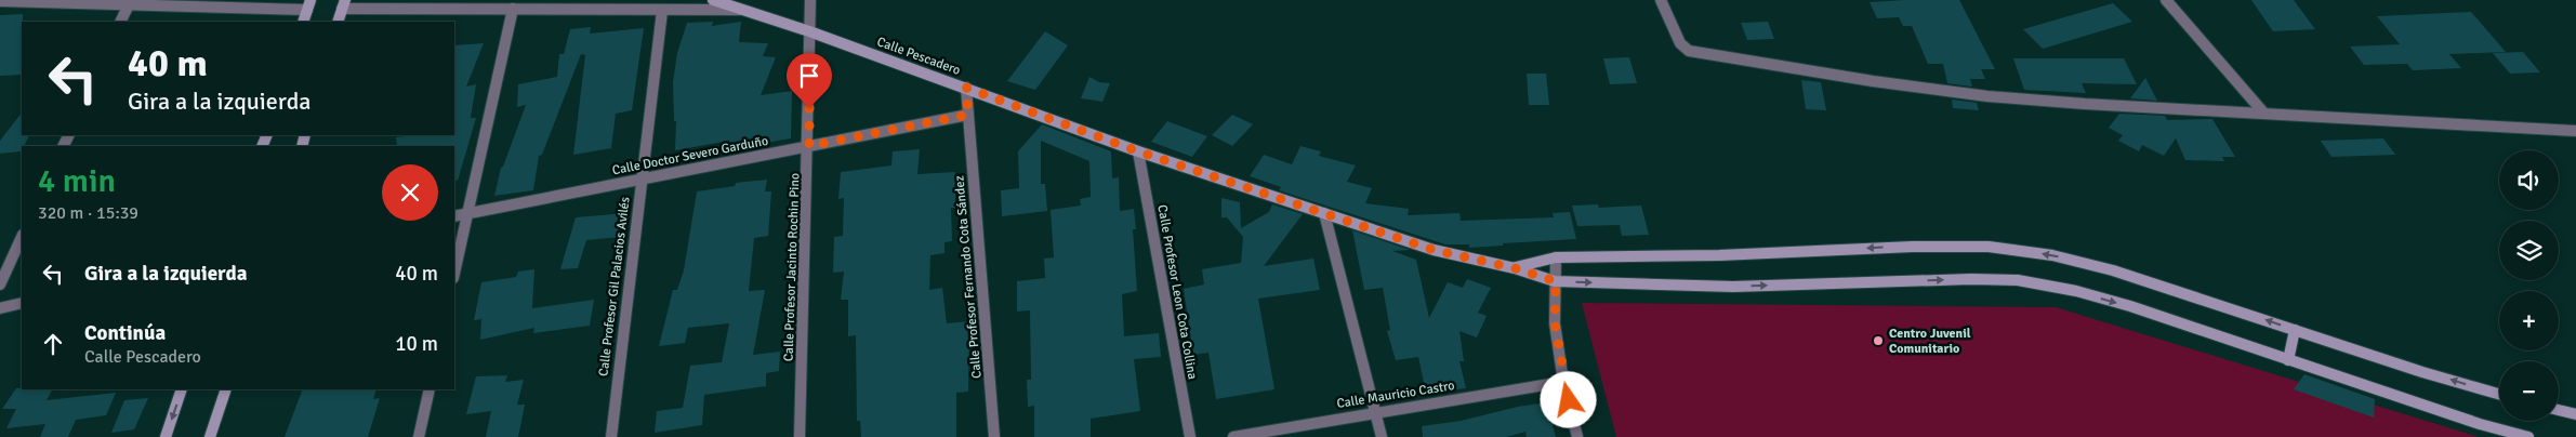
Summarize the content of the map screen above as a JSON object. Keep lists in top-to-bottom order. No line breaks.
{"streets":{"street":["Calle Pescadero","Calle Doctor Severo Garduño","Calle Profesor Jacinto Rochin Pino","Calle Profesor Fernando Cota Sández","Calle Profesor Gil Palacios Avilés","Calle Profesor Leon Cota Collina","Calle Mauricio Castro"]},"crossings":[["Calle Pescadero","Calle Profesor Jacinto Rochin Pino"],["Calle Pescadero","Calle Profesor Leon Cota Collina"],["Calle Doctor Severo Garduño","Calle Profesor Jacinto Rochin Pino"],["Calle Doctor Severo Garduño","Calle Profesor Fernando Cota Sández"],["Calle Doctor Severo Garduño","Calle Profesor Gil Palacios Avilés"]],"places":["Centro Juvenil Comunitario"],"page":{"turn":["40 m","Gira a la izquierda"],"heading":["4 min","320 m · 15:39"],"map_buttons":["+","−"],"list":[{"name":"Gira a la izquierda","value":"40 m"},{"name":"Continúa","note":"Calle Pescadero","value":"10 m"}]}}
